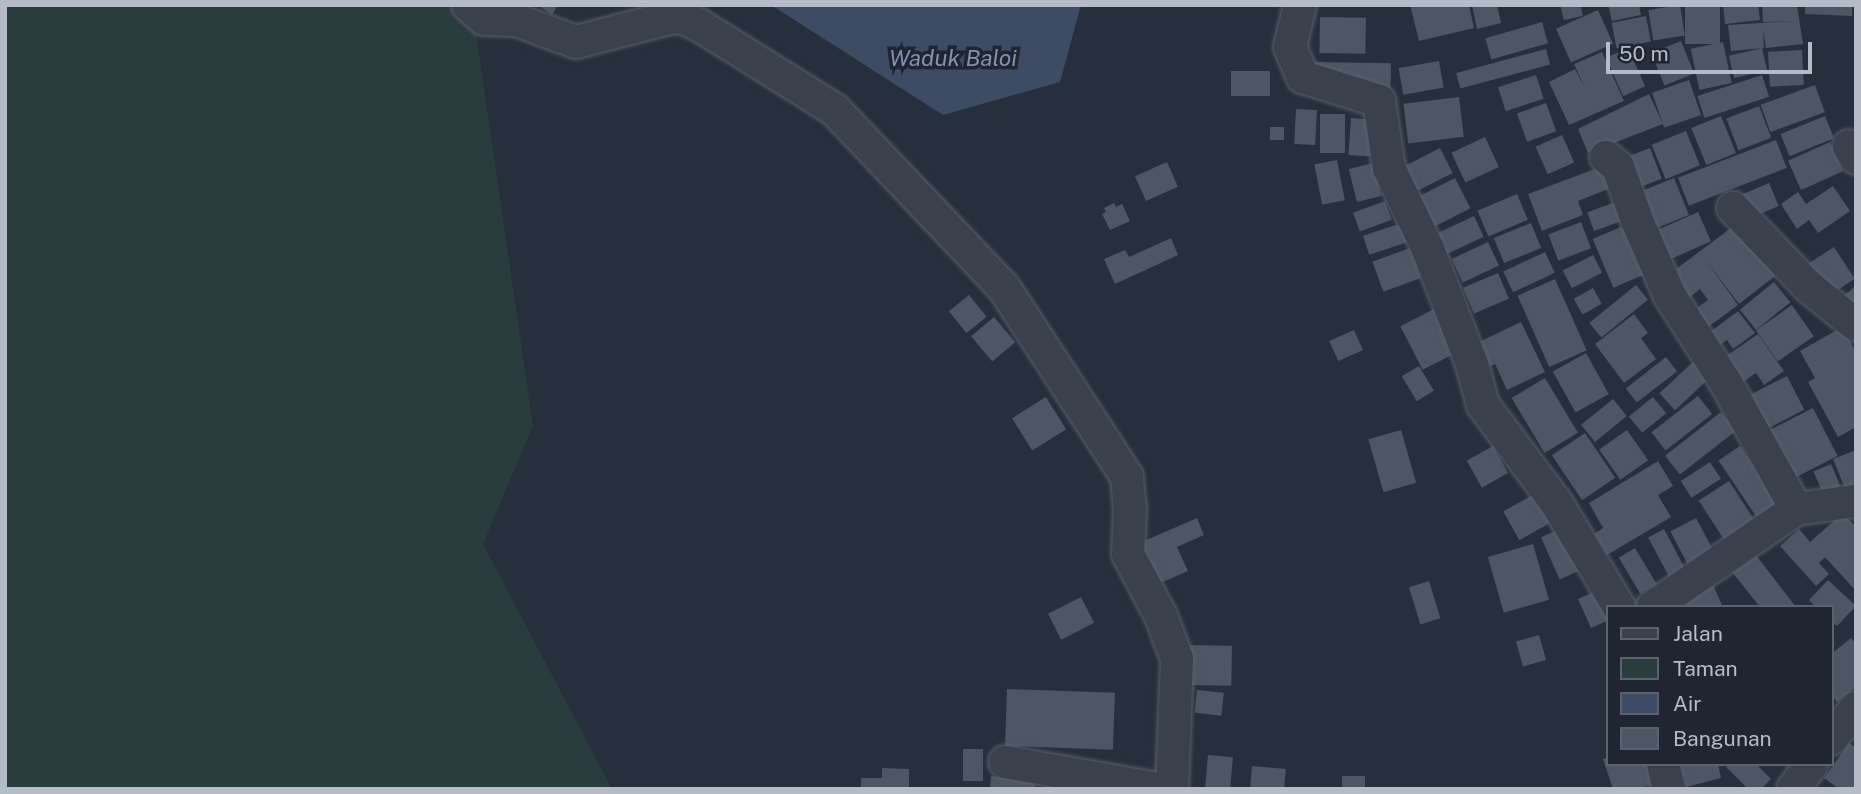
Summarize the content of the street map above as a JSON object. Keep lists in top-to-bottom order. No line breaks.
{"water":["Waduk Baloi"],"legend":["Jalan","Taman","Air","Bangunan"],"scale_bar":"50 m"}
